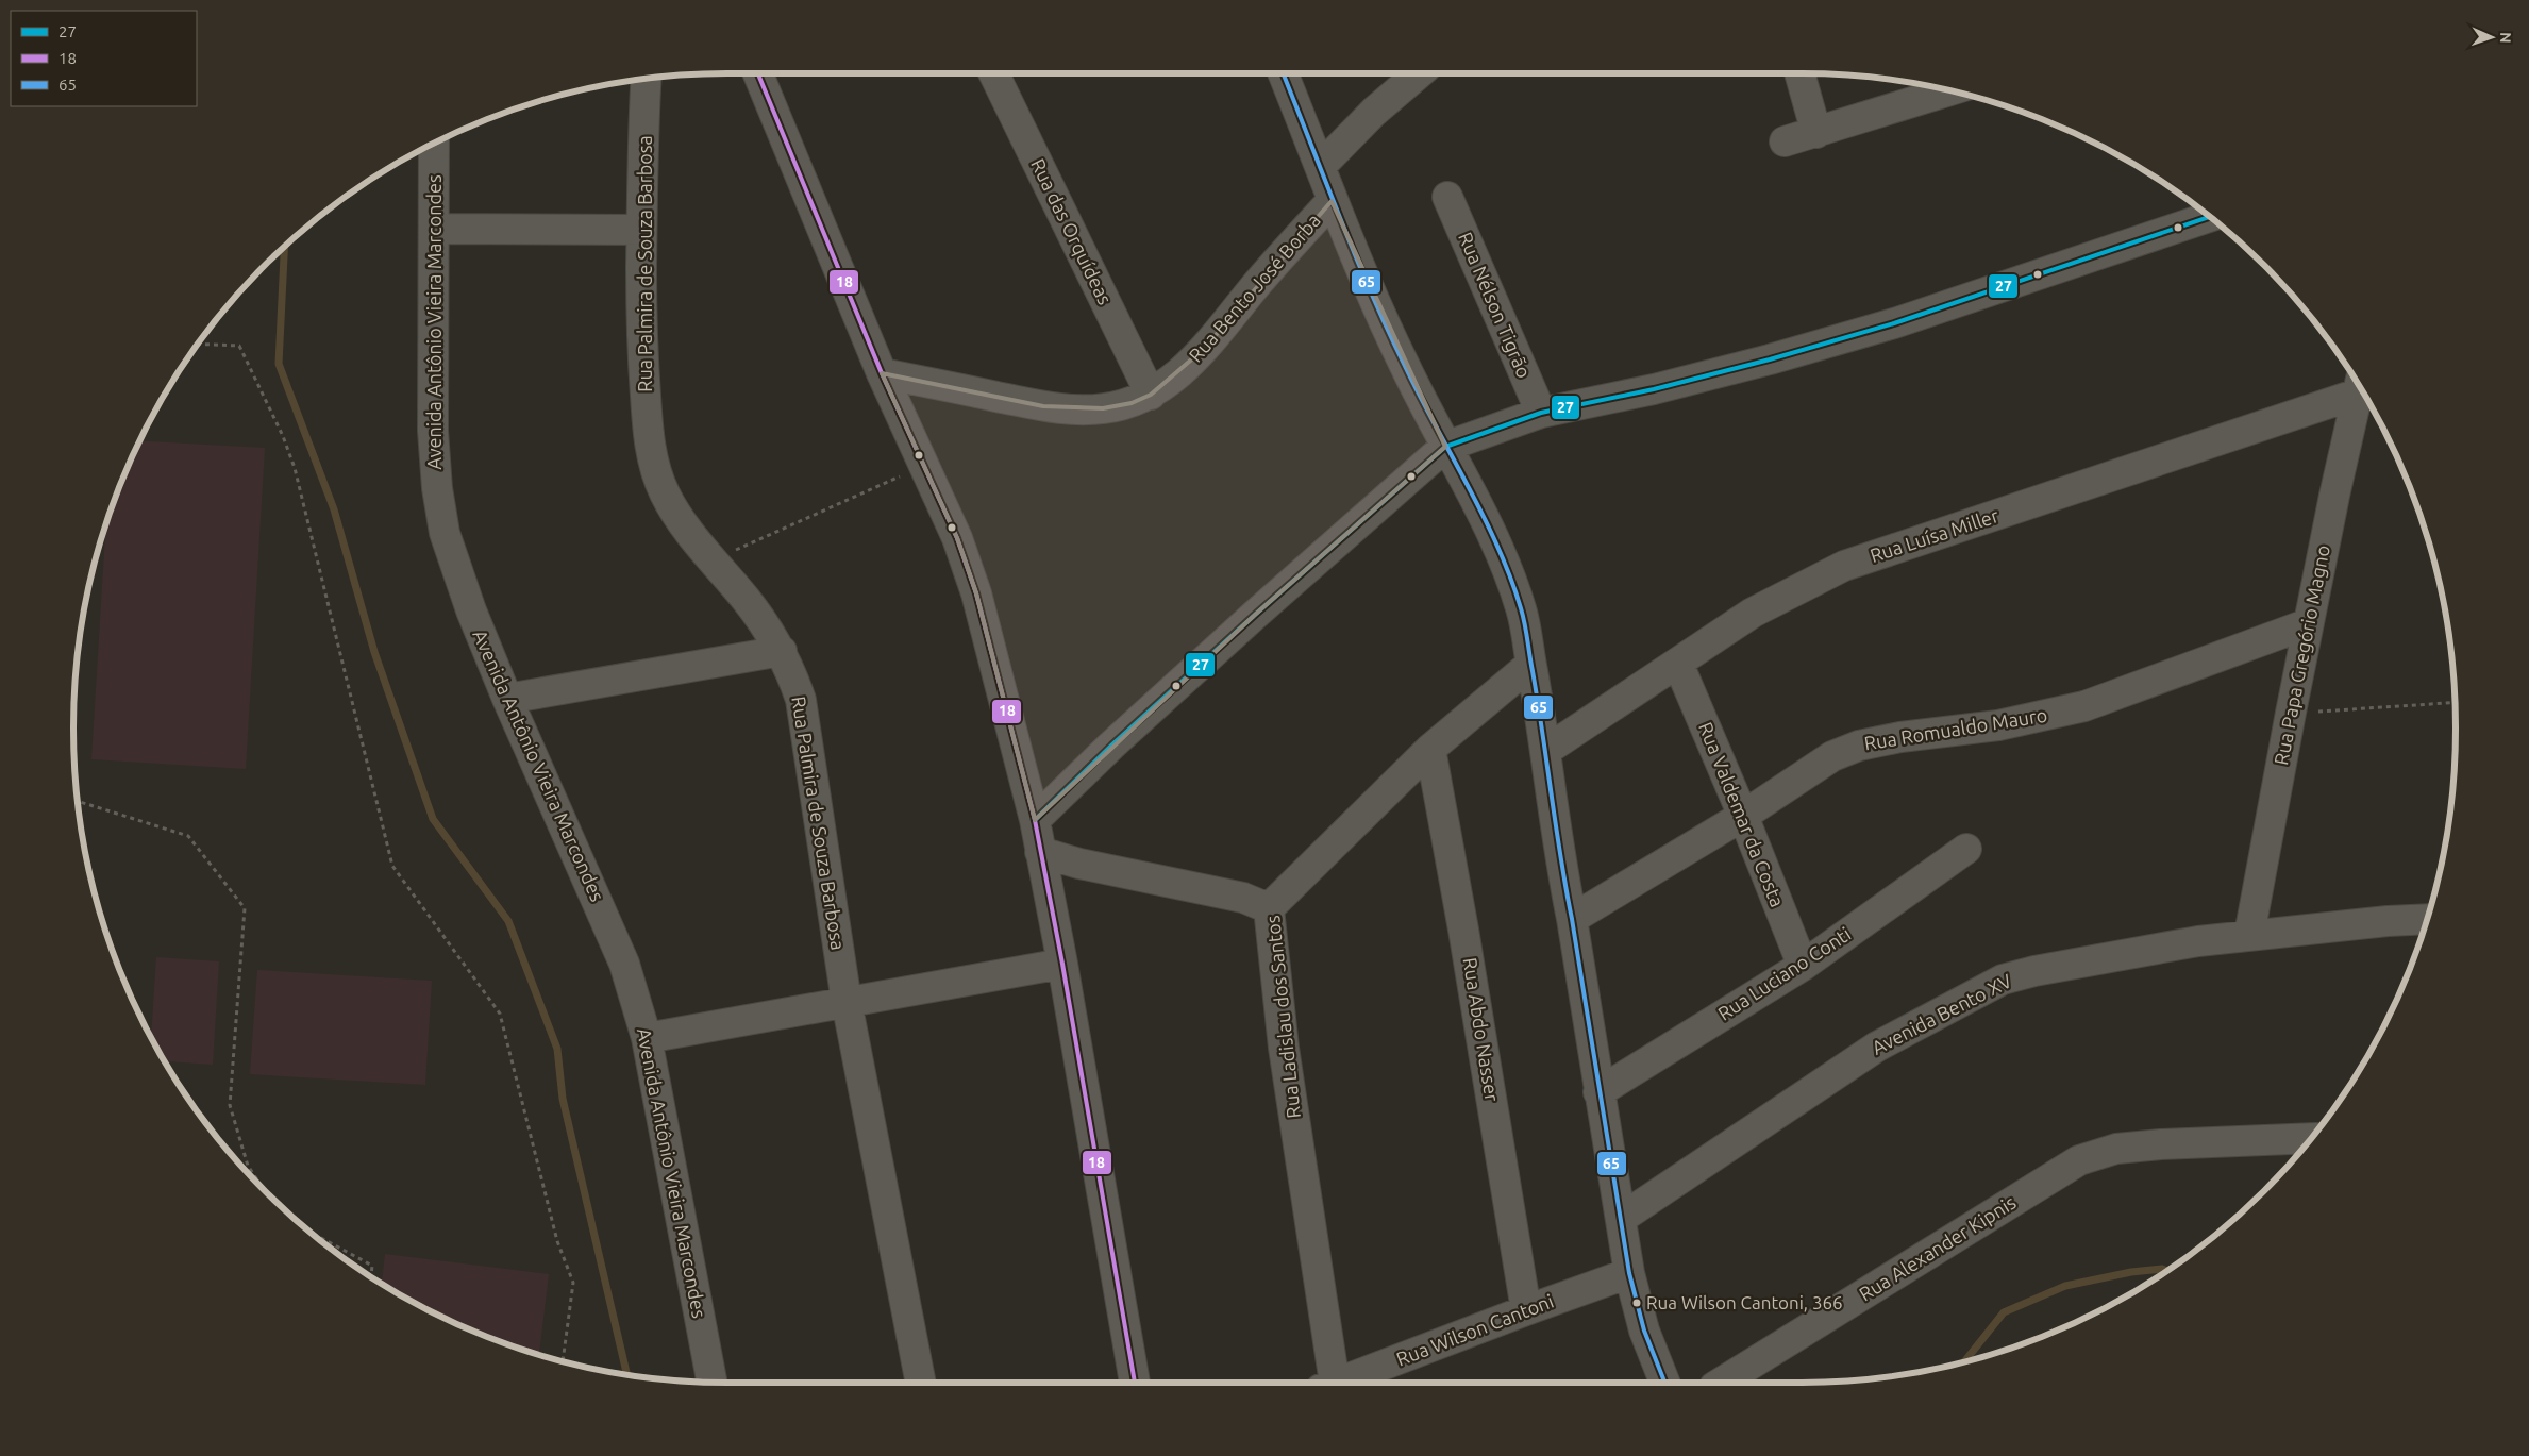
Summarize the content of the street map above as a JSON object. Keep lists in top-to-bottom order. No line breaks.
{"streets":{"street":["Rua das Orquídeas","Rua Palmira de Souza Barbosa","Rua Bento José Borba","Rua Nélson Tigrão","Avenida Antônio Vieira Marcondes","Rua Luísa Miller","Rua Papa Gregório Magno","Rua Romualdo Mauro","Rua Valdemar da Costa","Rua Luciano Conti","Avenida Bento XV","Rua Ladislau dos Santos","Rua Abdo Nasser","Rua Alexander Kipnis","Rua Wilson Cantoni"]},"crossings":[["Rua das Orquídeas","Rua Bento José Borba"],["Rua Luísa Miller","Rua Papa Gregório Magno"],["Rua Luísa Miller","Rua Valdemar da Costa"],["Rua Papa Gregório Magno","Rua Romualdo Mauro"],["Rua Papa Gregório Magno","Avenida Bento XV"],["Rua Romualdo Mauro","Rua Valdemar da Costa"],["Rua Valdemar da Costa","Rua Luciano Conti"],["Rua Ladislau dos Santos","Rua Abdo Nasser"],["Rua Abdo Nasser","Rua Wilson Cantoni"]],"places":["Rua Wilson Cantoni, 366"],"lines":["transit line 18","transit line 65","transit line 27"],"legend":["27","18","65"],"north":"right"}
